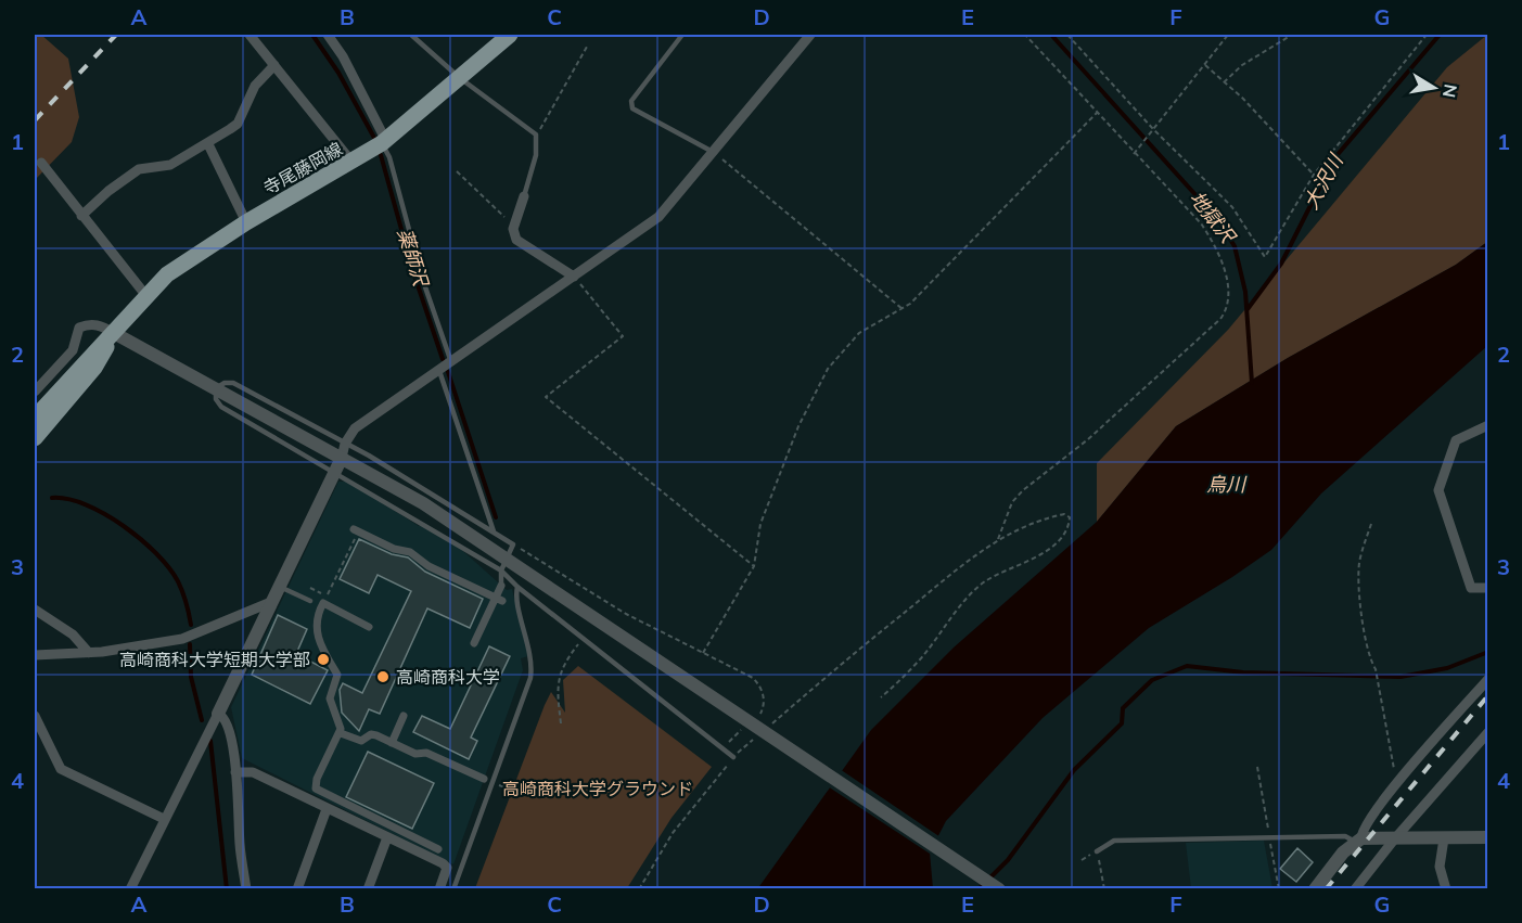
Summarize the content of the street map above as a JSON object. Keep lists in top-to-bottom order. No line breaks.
{"streets":{"main road":["寺尾藤岡線"]},"water":["大沢川","地獄沢","薬師沢","烏川"],"parks":["高崎商科大学グラウンド"],"places":["高崎商科大学短期大学部","高崎商科大学"],"north":"right","grid":{"columns":["A","B","C","D","E","F","G"],"rows":["1","2","3","4"]}}
